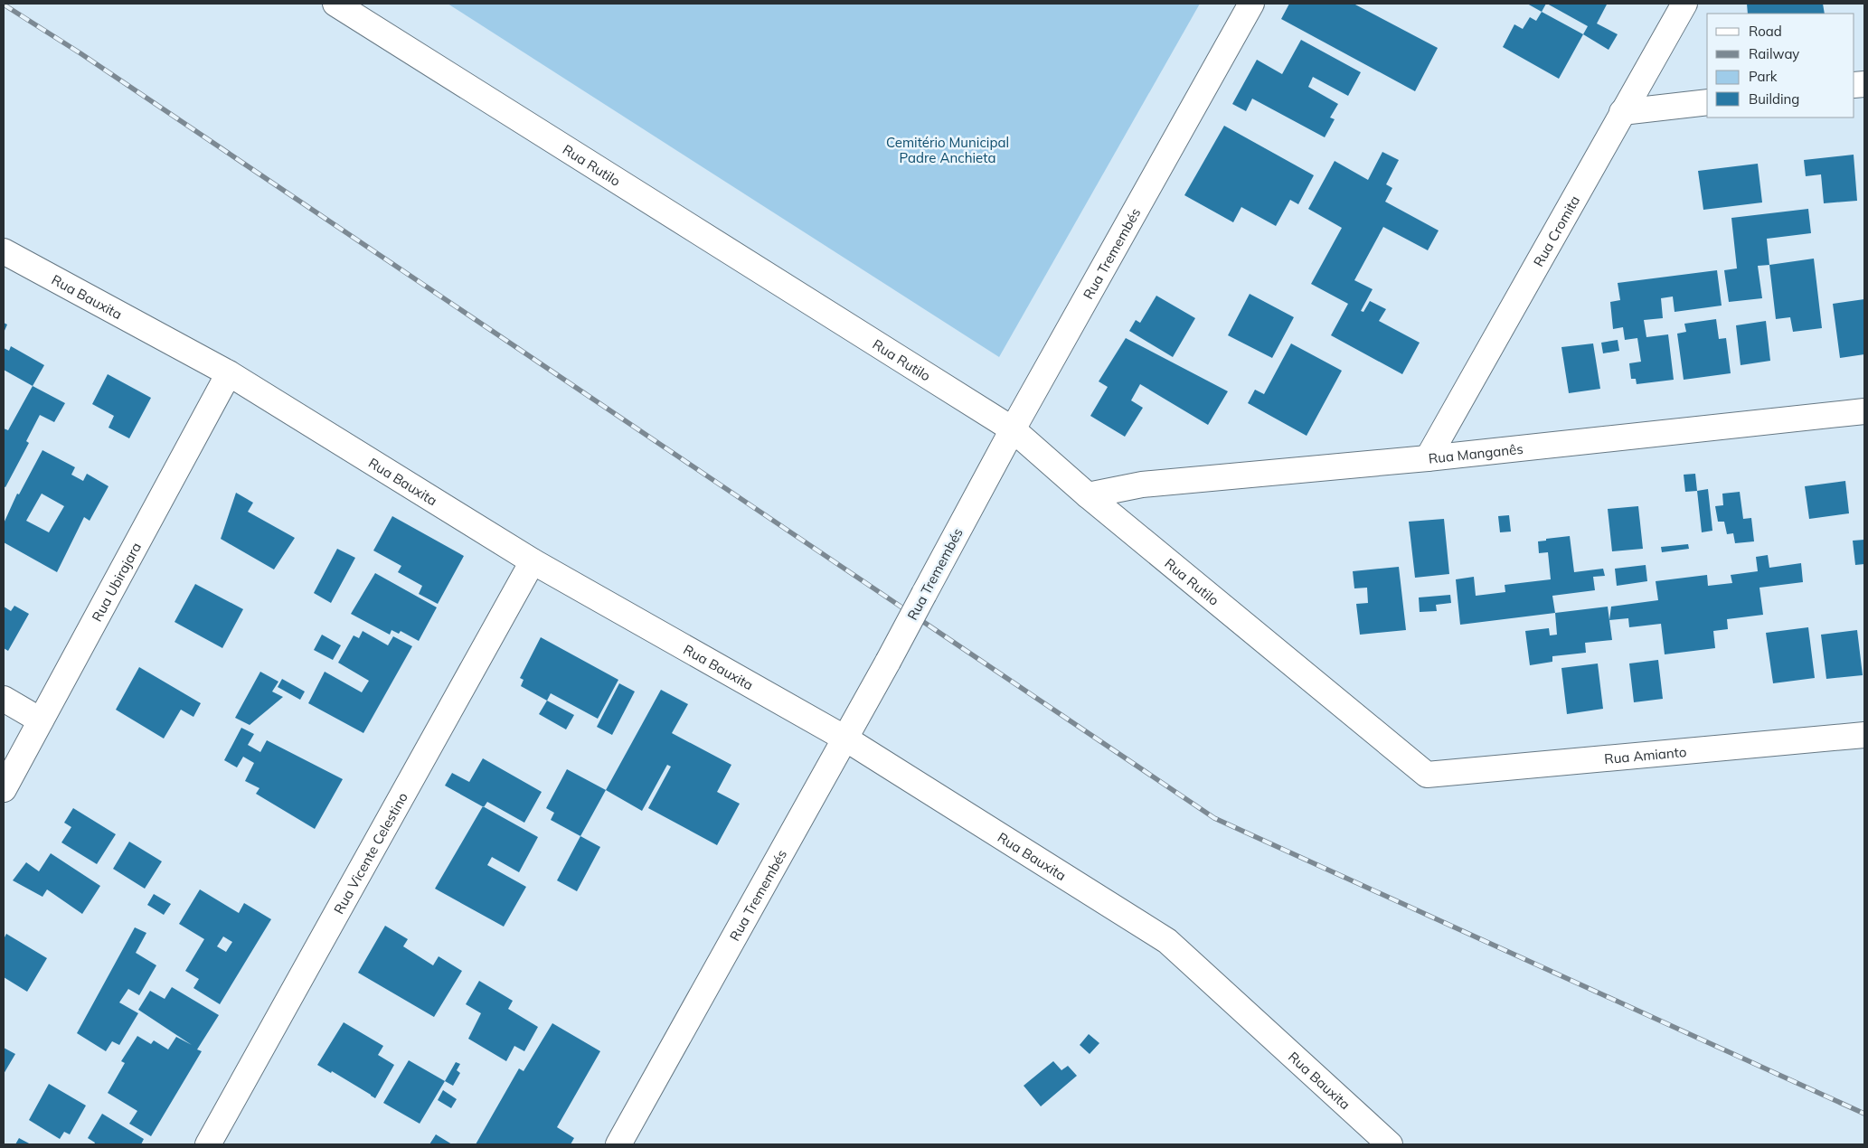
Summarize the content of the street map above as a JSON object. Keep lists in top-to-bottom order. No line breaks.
{"streets":{"street":["Rua Rutilo","Rua Cromita","Rua Tremembés","Rua Bauxita","Rua Manganês","Rua Ubirajara","Rua Amianto","Rua Vicente Celestino"]},"crossings":[["Rua Rutilo","Rua Tremembés"],["Rua Rutilo","Rua Manganês"],["Rua Rutilo","Rua Amianto"],["Rua Cromita","Rua Manganês"],["Rua Tremembés","Rua Bauxita"],["Rua Bauxita","Rua Ubirajara"],["Rua Bauxita","Rua Vicente Celestino"]],"parks":["Cemitério Municipal Padre Anchieta"],"legend":["Road","Railway","Park","Building"]}
